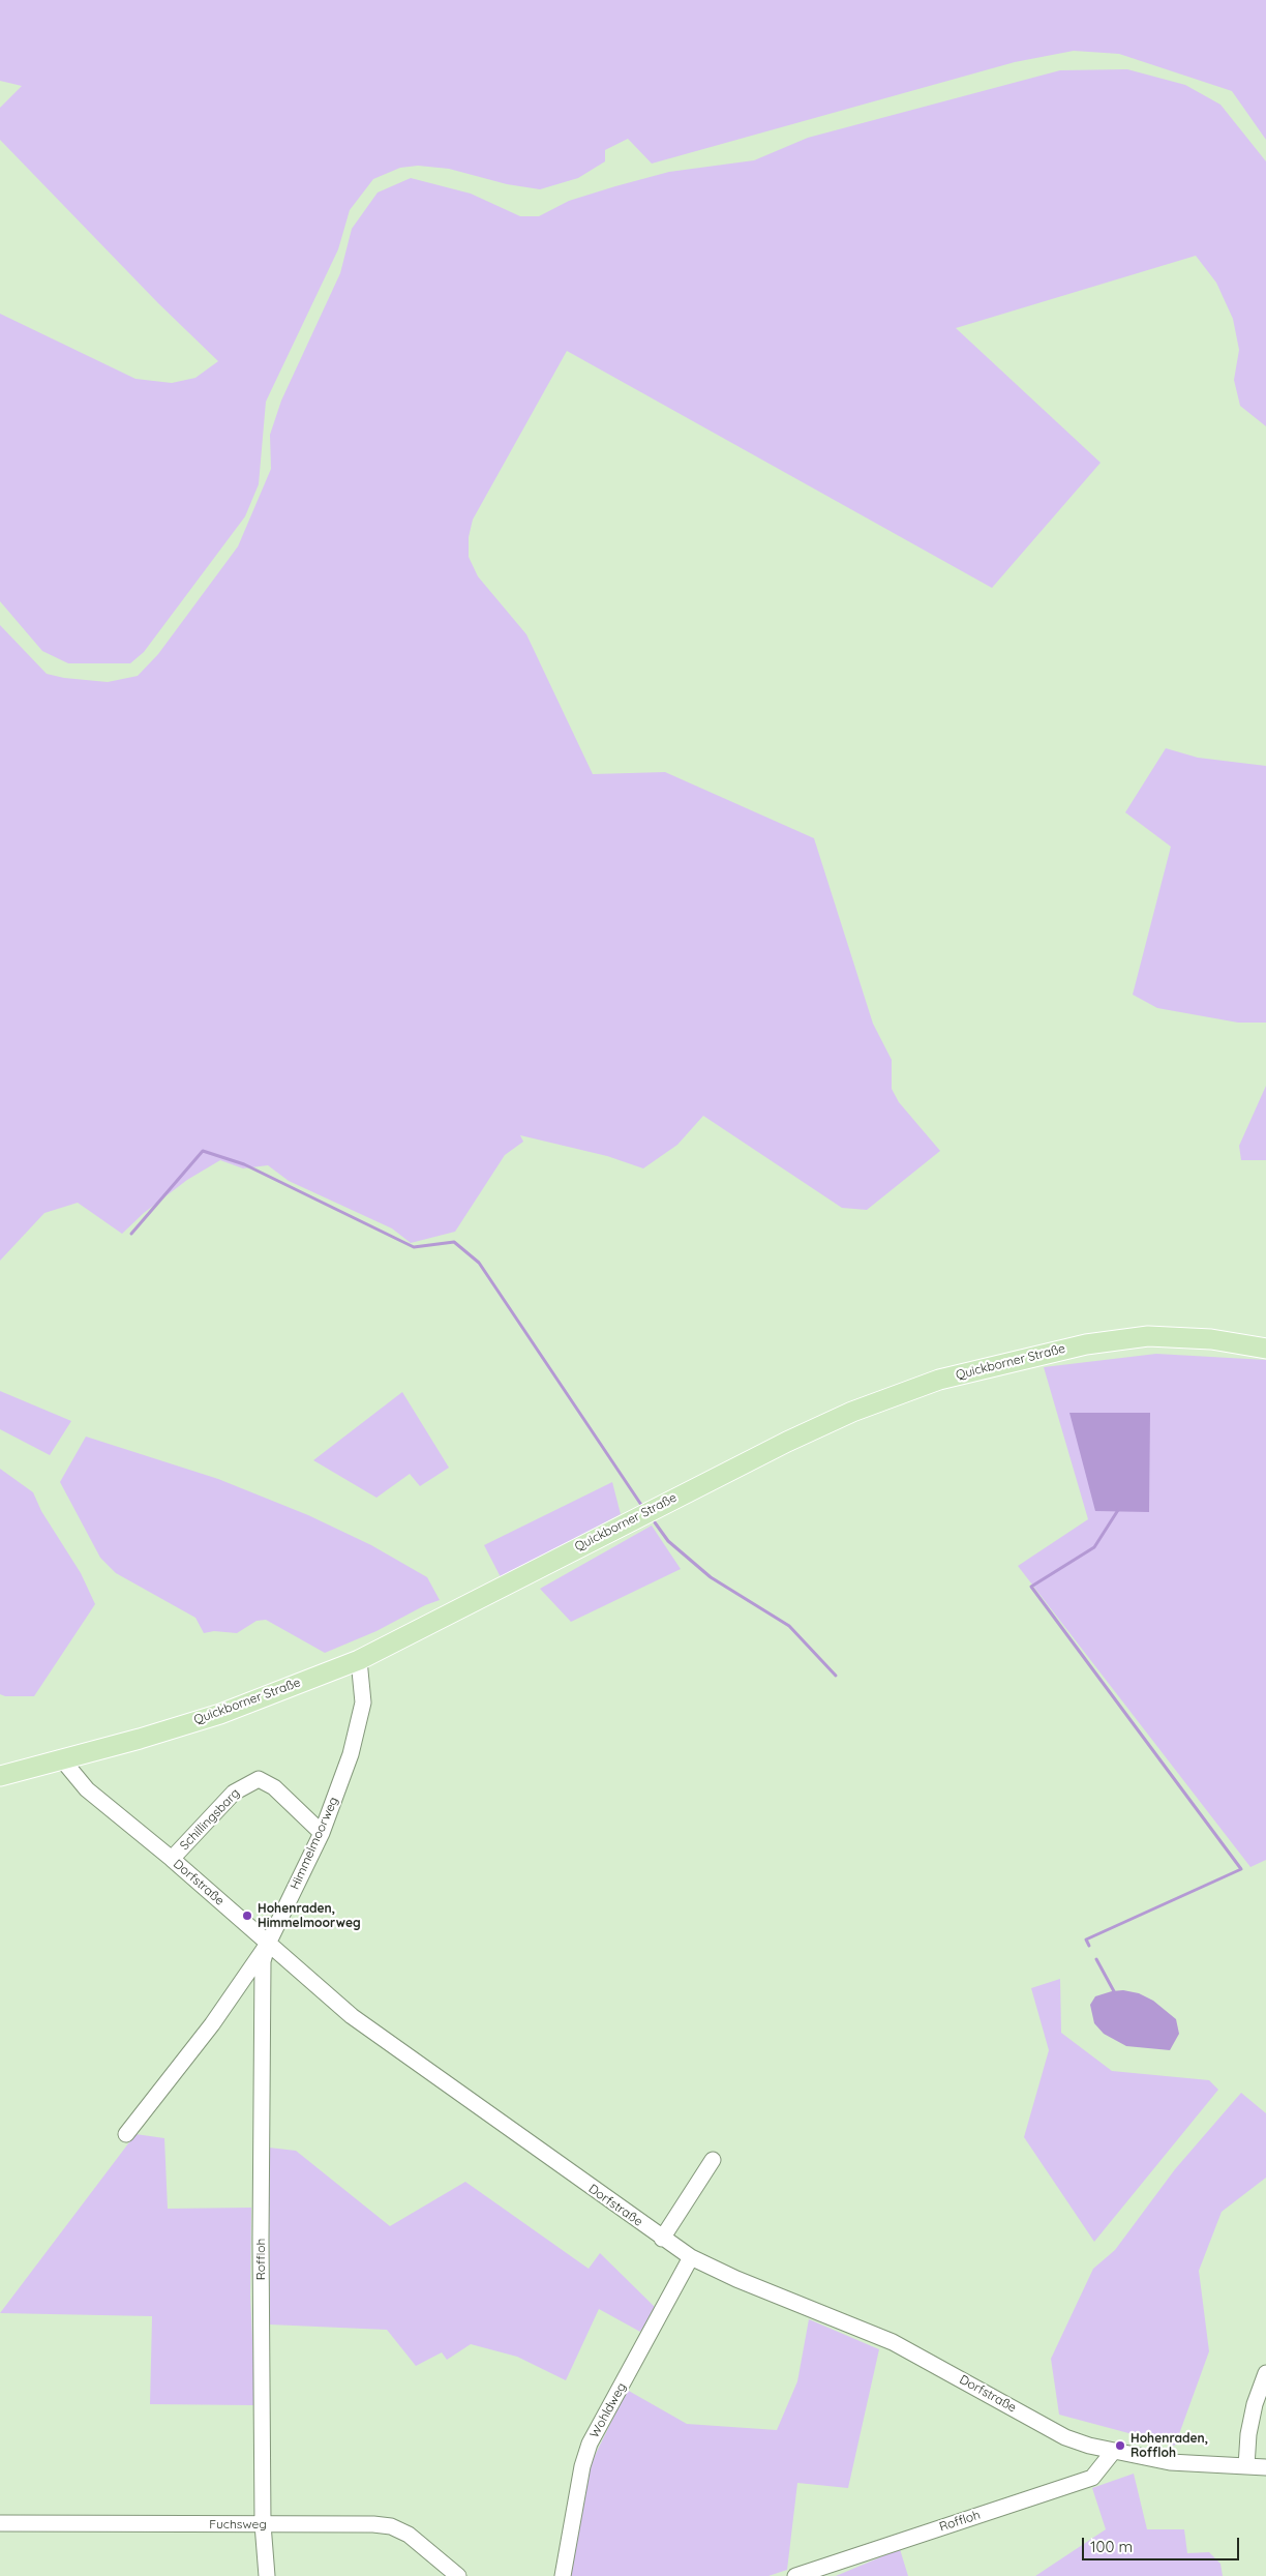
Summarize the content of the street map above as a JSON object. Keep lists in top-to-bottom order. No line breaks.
{"streets":{"main road":["Quickborner Straße"],"street":["Schillingsbarg","Himmelmoorweg","Dorfstraße","Roffloh","Wohldweg","Fuchsweg"]},"crossings":[["Quickborner Straße","Himmelmoorweg"],["Quickborner Straße","Dorfstraße"],["Schillingsbarg","Himmelmoorweg"],["Schillingsbarg","Dorfstraße"],["Himmelmoorweg","Dorfstraße"],["Himmelmoorweg","Roffloh"],["Dorfstraße","Roffloh"],["Dorfstraße","Wohldweg"],["Roffloh","Fuchsweg"]],"places":["Hohenraden, Himmelmoorweg","Hohenraden, Roffloh"],"scale_bar":"100 m"}
